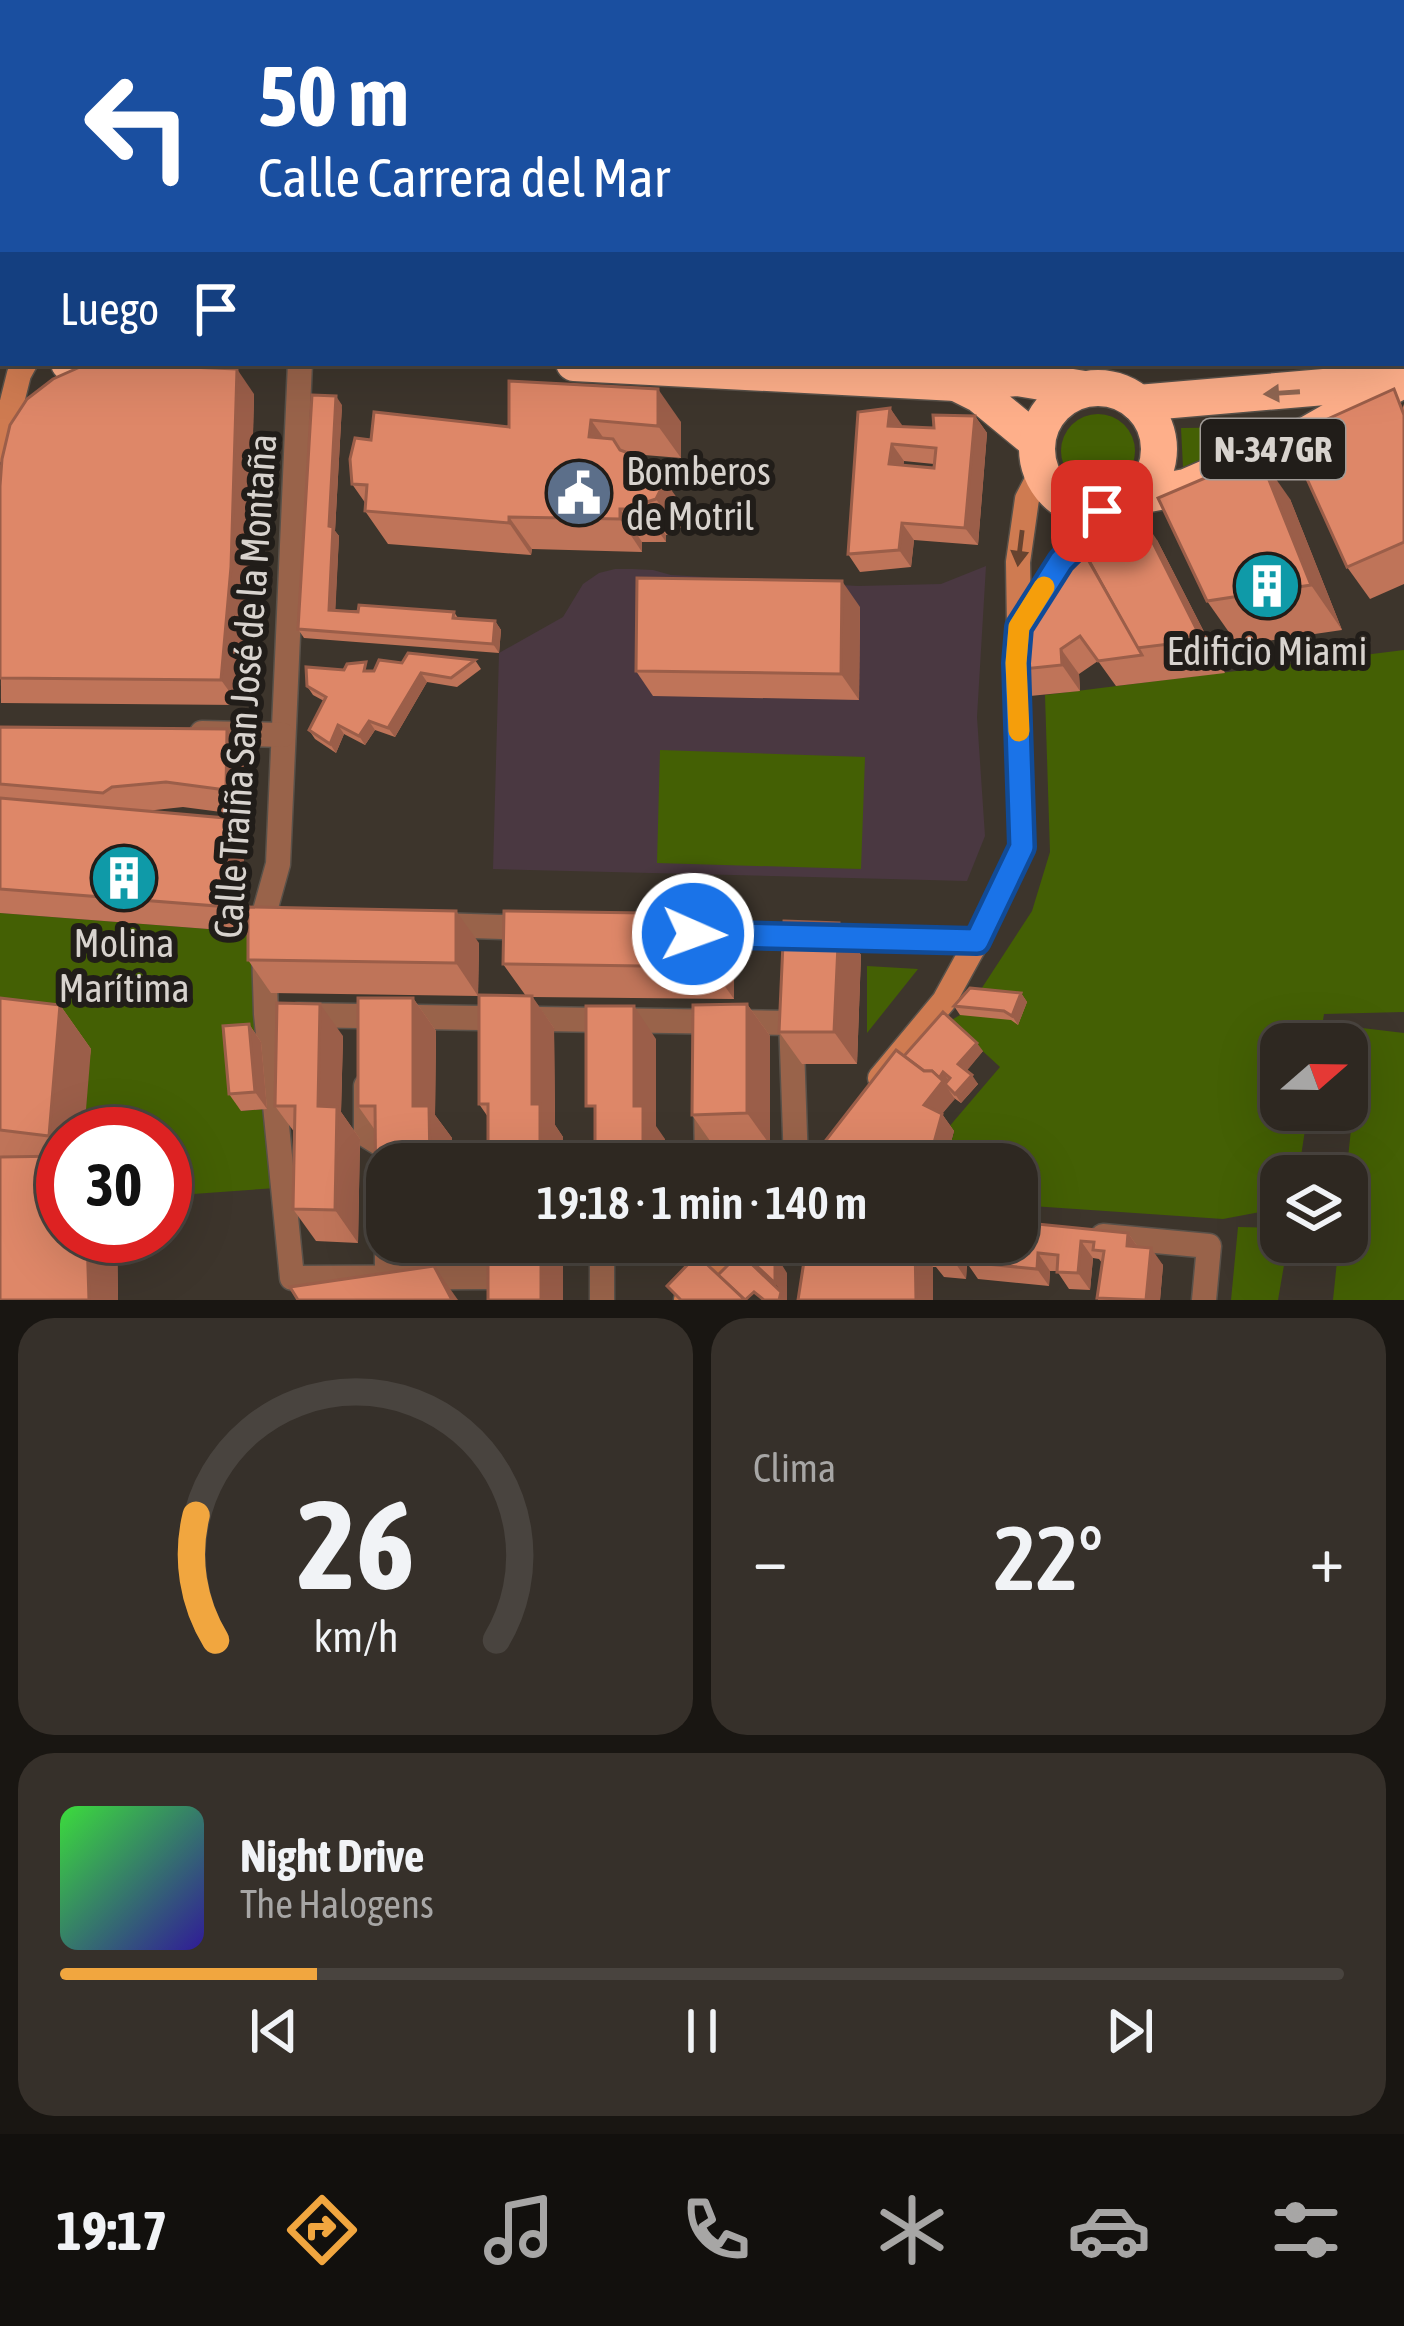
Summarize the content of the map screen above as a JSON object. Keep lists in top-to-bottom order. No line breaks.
{"streets":{"highway":["N-347GR"],"street":["Calle Traiña San José de la Montaña"]},"places":{"public building":["Bomberos de Motril"],"building":["Edificio Miami","Molina Marítima"]},"north":"right","page":{"turn":["50 m","Calle Carrera del Mar"],"then":"Luego","limit":"30","trip":"19:18 · 1 min · 140 m","tile":"Clima","heat":["−","22°","+"],"song":["Night Drive","The Halogens"],"tabs":"19:17","gauge":["26","km/h"]}}
